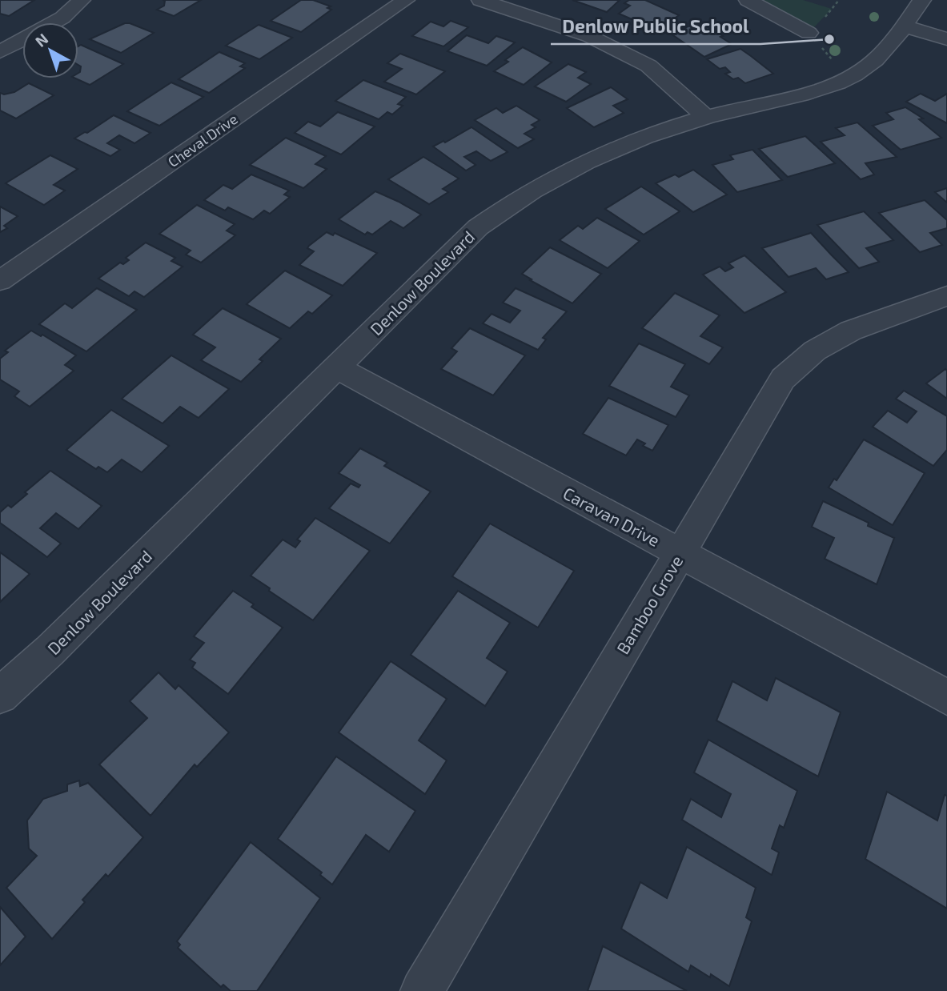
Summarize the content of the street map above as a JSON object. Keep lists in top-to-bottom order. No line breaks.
{"streets":{"street":["Cheval Drive","Denlow Boulevard","Caravan Drive","Bamboo Grove"]},"crossings":[["Denlow Boulevard","Caravan Drive"],["Caravan Drive","Bamboo Grove"]],"places":["Denlow Public School"],"north":"top left"}
